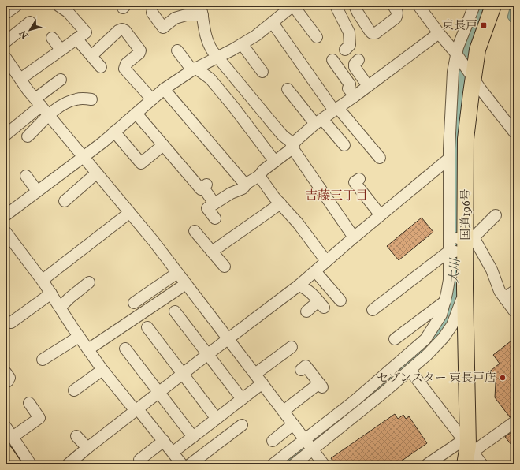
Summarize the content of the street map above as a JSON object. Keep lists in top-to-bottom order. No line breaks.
{"streets":{"highway":["国道196号"]},"districts":["吉藤三丁目"],"water":["大川"],"places":{"transit":["東長戸"],"other":["セブンスター 東長戸店"]},"north":"bottom left"}
